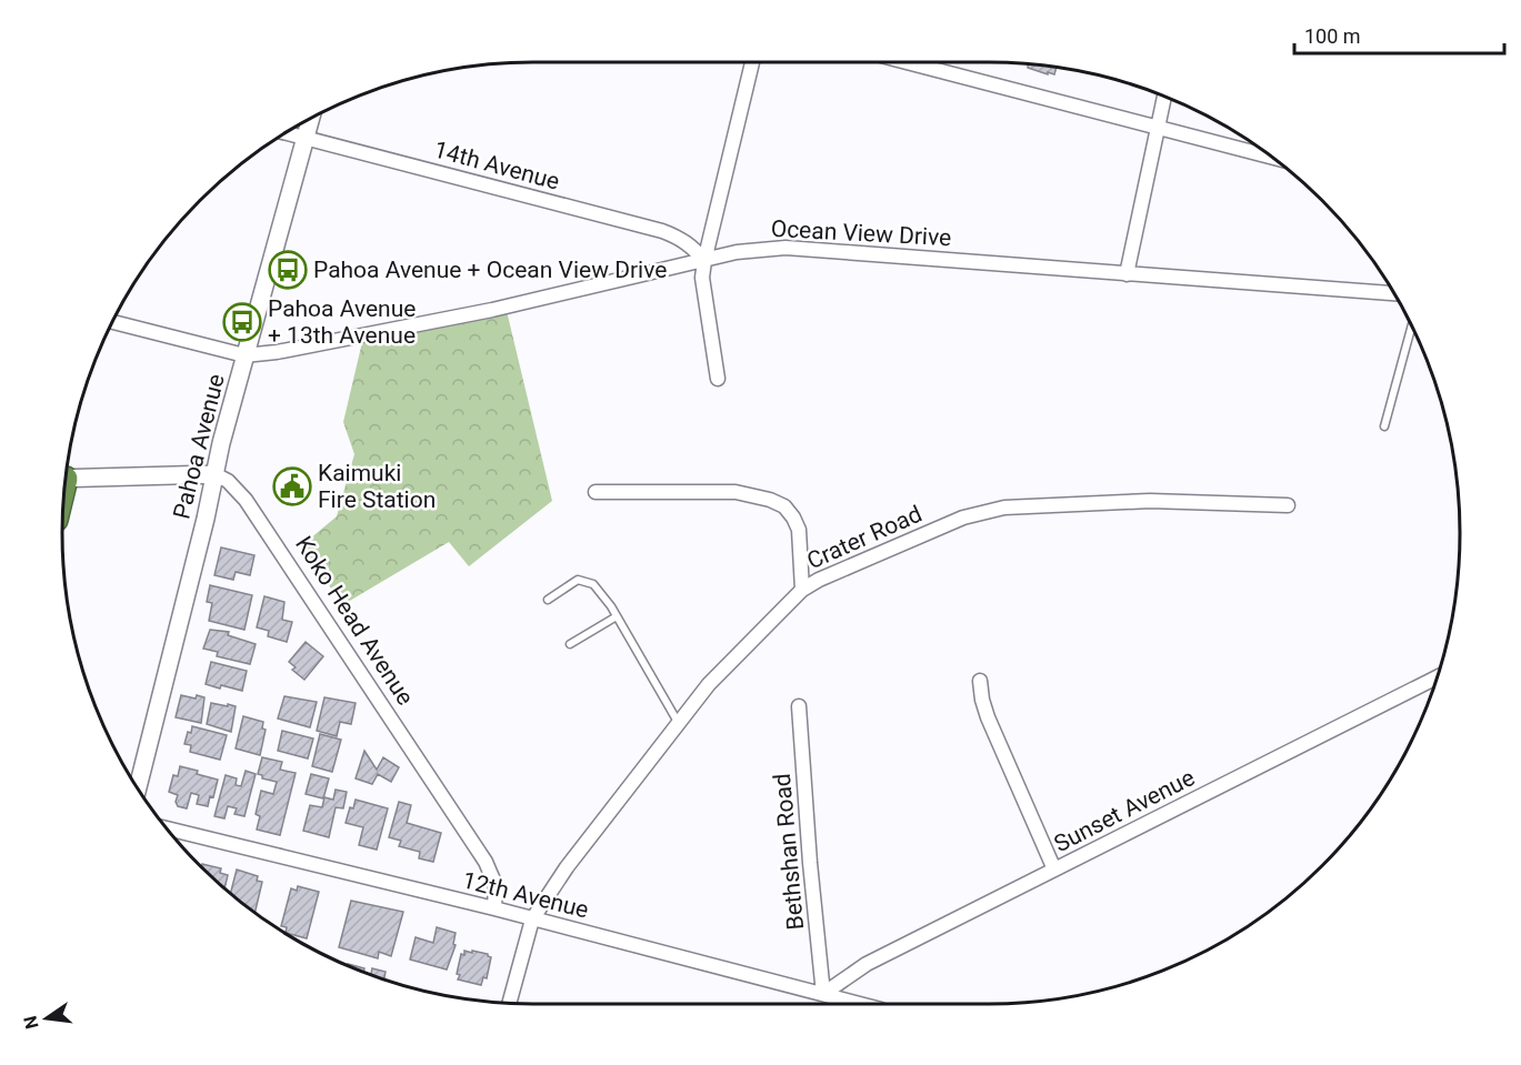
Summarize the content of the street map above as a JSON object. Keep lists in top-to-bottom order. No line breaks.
{"streets":{"street":["14th Avenue","Ocean View Drive","Pahoa Avenue","Crater Road","Koko Head Avenue","Sunset Avenue","Bethshan Road","12th Avenue"]},"crossings":[["14th Avenue","Ocean View Drive"],["14th Avenue","Pahoa Avenue"],["Ocean View Drive","Pahoa Avenue"],["Pahoa Avenue","Koko Head Avenue"],["Crater Road","12th Avenue"],["Koko Head Avenue","12th Avenue"],["Sunset Avenue","Bethshan Road"],["Sunset Avenue","12th Avenue"],["Bethshan Road","12th Avenue"]],"places":{"bus stop":["Pahoa Avenue + Ocean View Drive","Pahoa Avenue + 13th Avenue"],"public building":["Kaimuki Fire Station"]},"scale_bar":"100 m","north":"left"}
